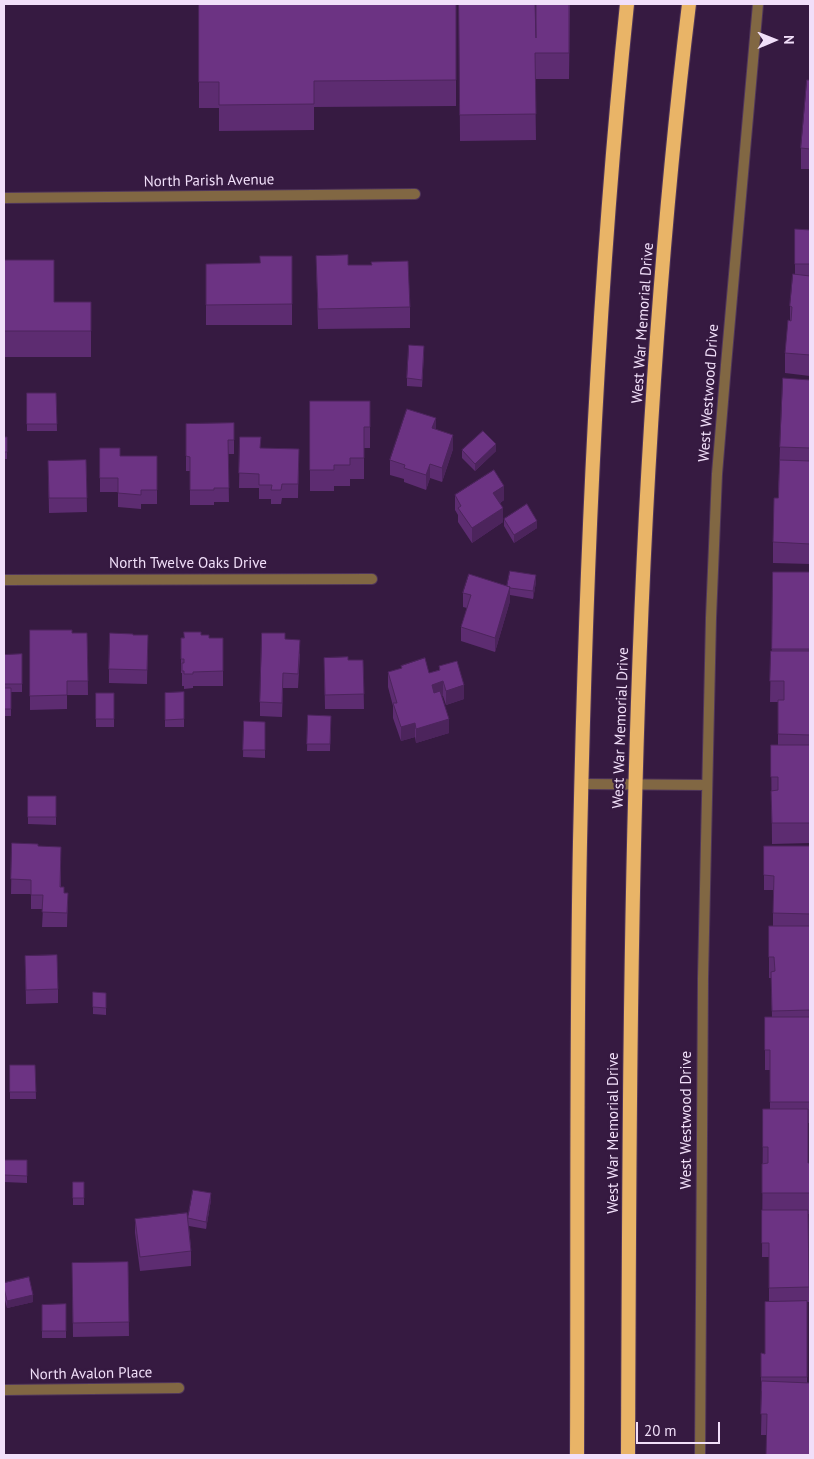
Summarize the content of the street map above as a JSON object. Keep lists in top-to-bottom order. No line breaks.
{"streets":{"highway":["West War Memorial Drive"],"street":["North Parish Avenue","West Westwood Drive","North Twelve Oaks Drive","North Avalon Place"]},"scale_bar":"20 m","north":"right"}
